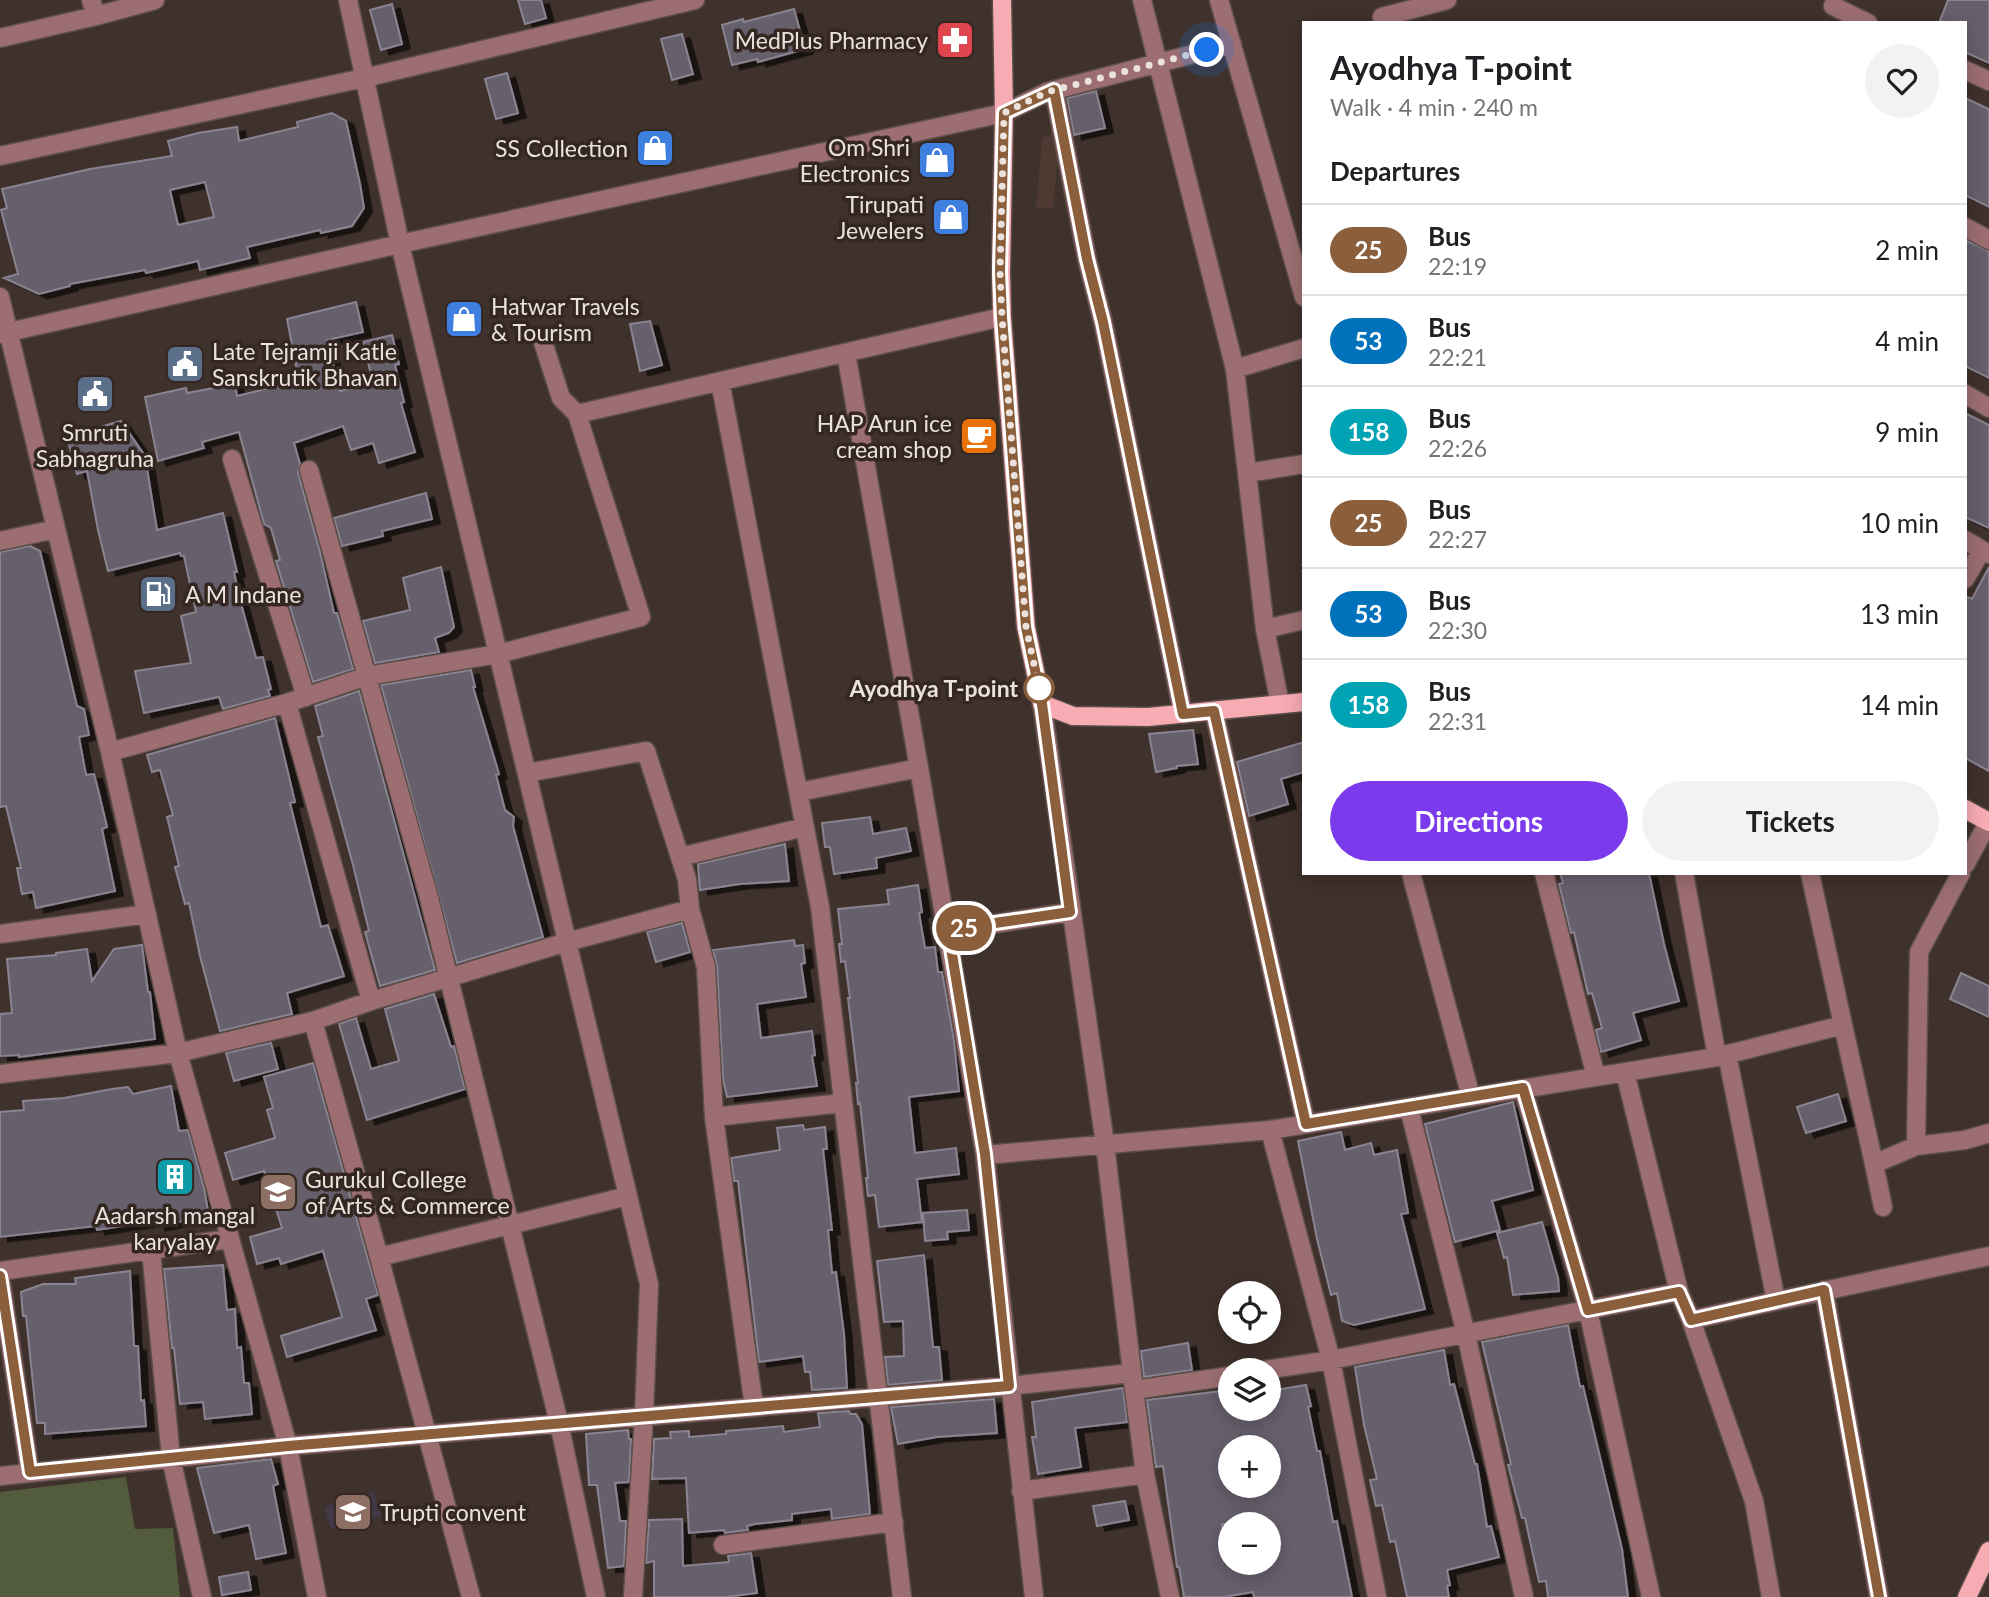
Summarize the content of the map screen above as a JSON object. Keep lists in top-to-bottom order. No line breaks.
{"places":{"pharmacy":["MedPlus Pharmacy"],"shop":["SS Collection","Om Shri Electronics","Tirupati Jewelers","Hatwar Travels & Tourism"],"public building":["Late Tejramji Katle Sanskrutik Bhavan","Smruti Sabhagruha"],"cafe":["HAP Arun ice cream shop"],"fuel station":["A M Indane"],"other":["Ayodhya T-point"],"building":["Aadarsh mangal karyalay"],"school or university":["Gurukul College of Arts & Commerce","Trupti convent"]},"lines":["bus line 25"],"page":{"on_map":"25","heading":[["Ayodhya T-point","Walk · 4 min · 240 m"],"Departures"],"list":[{"mark":"25","name":"Bus","note":"22:19","value":"2 min"},{"mark":"53","name":"Bus","note":"22:21","value":"4 min"},{"mark":"158","name":"Bus","note":"22:26","value":"9 min"},{"mark":"25","name":"Bus","note":"22:27","value":"10 min"},{"mark":"53","name":"Bus","note":"22:30","value":"13 min"},{"mark":"158","name":"Bus","note":"22:31","value":"14 min"}],"buttons":["Directions","Tickets"],"map_buttons":["+","−"]}}
